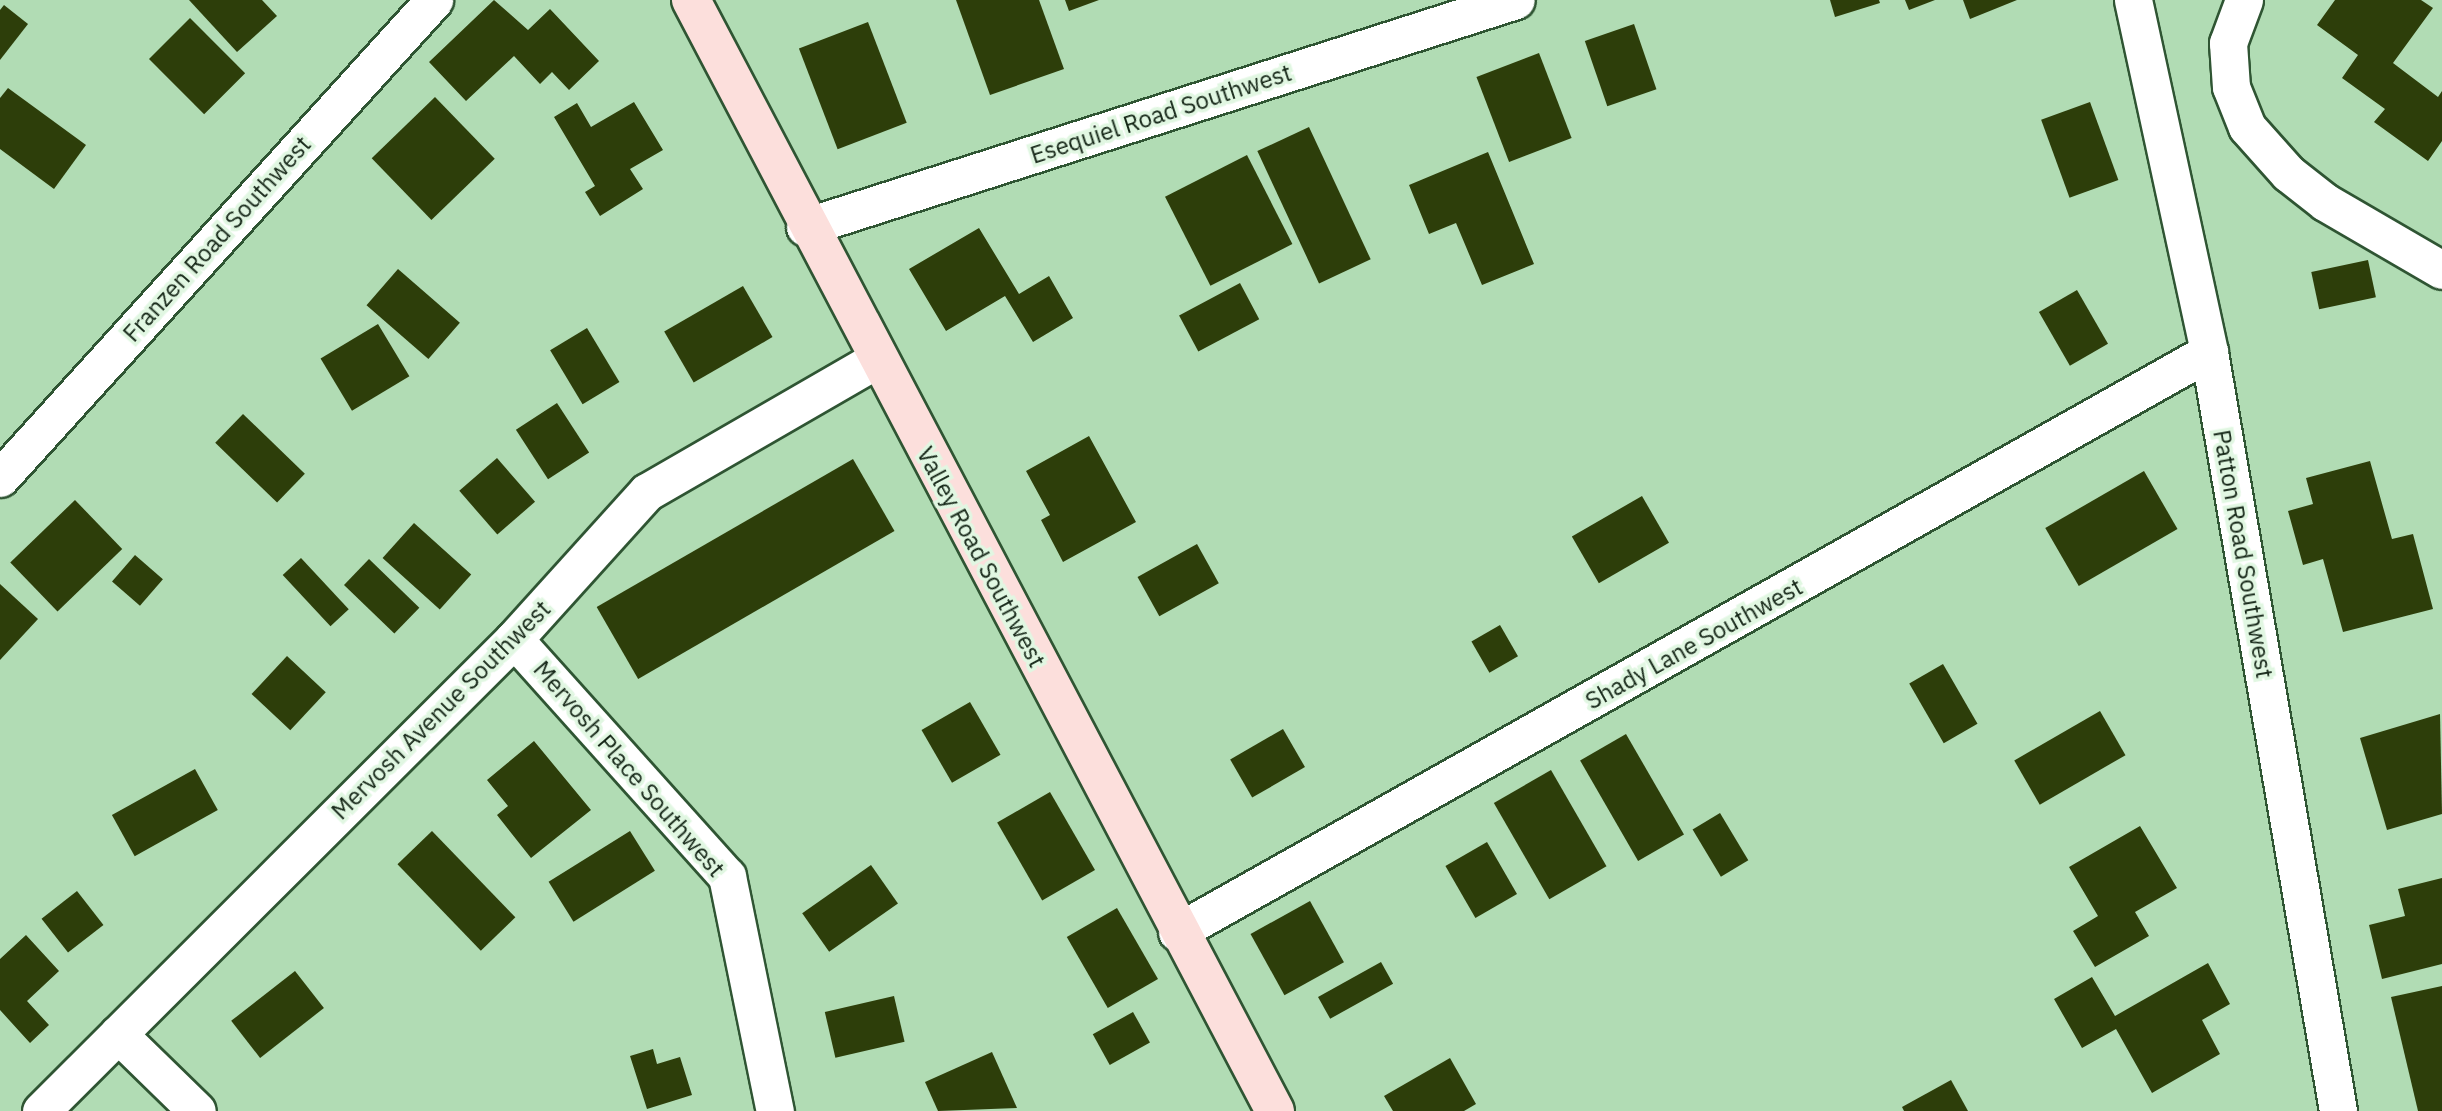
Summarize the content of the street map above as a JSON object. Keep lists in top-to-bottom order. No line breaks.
{"streets":{"street":["Esequiel Road Southwest","Franzen Road Southwest","Patton Road Southwest","Valley Road Southwest","Shady Lane Southwest","Mervosh Avenue Southwest","Mervosh Place Southwest"]},"crossings":[["Esequiel Road Southwest","Valley Road Southwest"],["Patton Road Southwest","Shady Lane Southwest"],["Valley Road Southwest","Shady Lane Southwest"],["Valley Road Southwest","Mervosh Avenue Southwest"],["Mervosh Avenue Southwest","Mervosh Place Southwest"]]}
